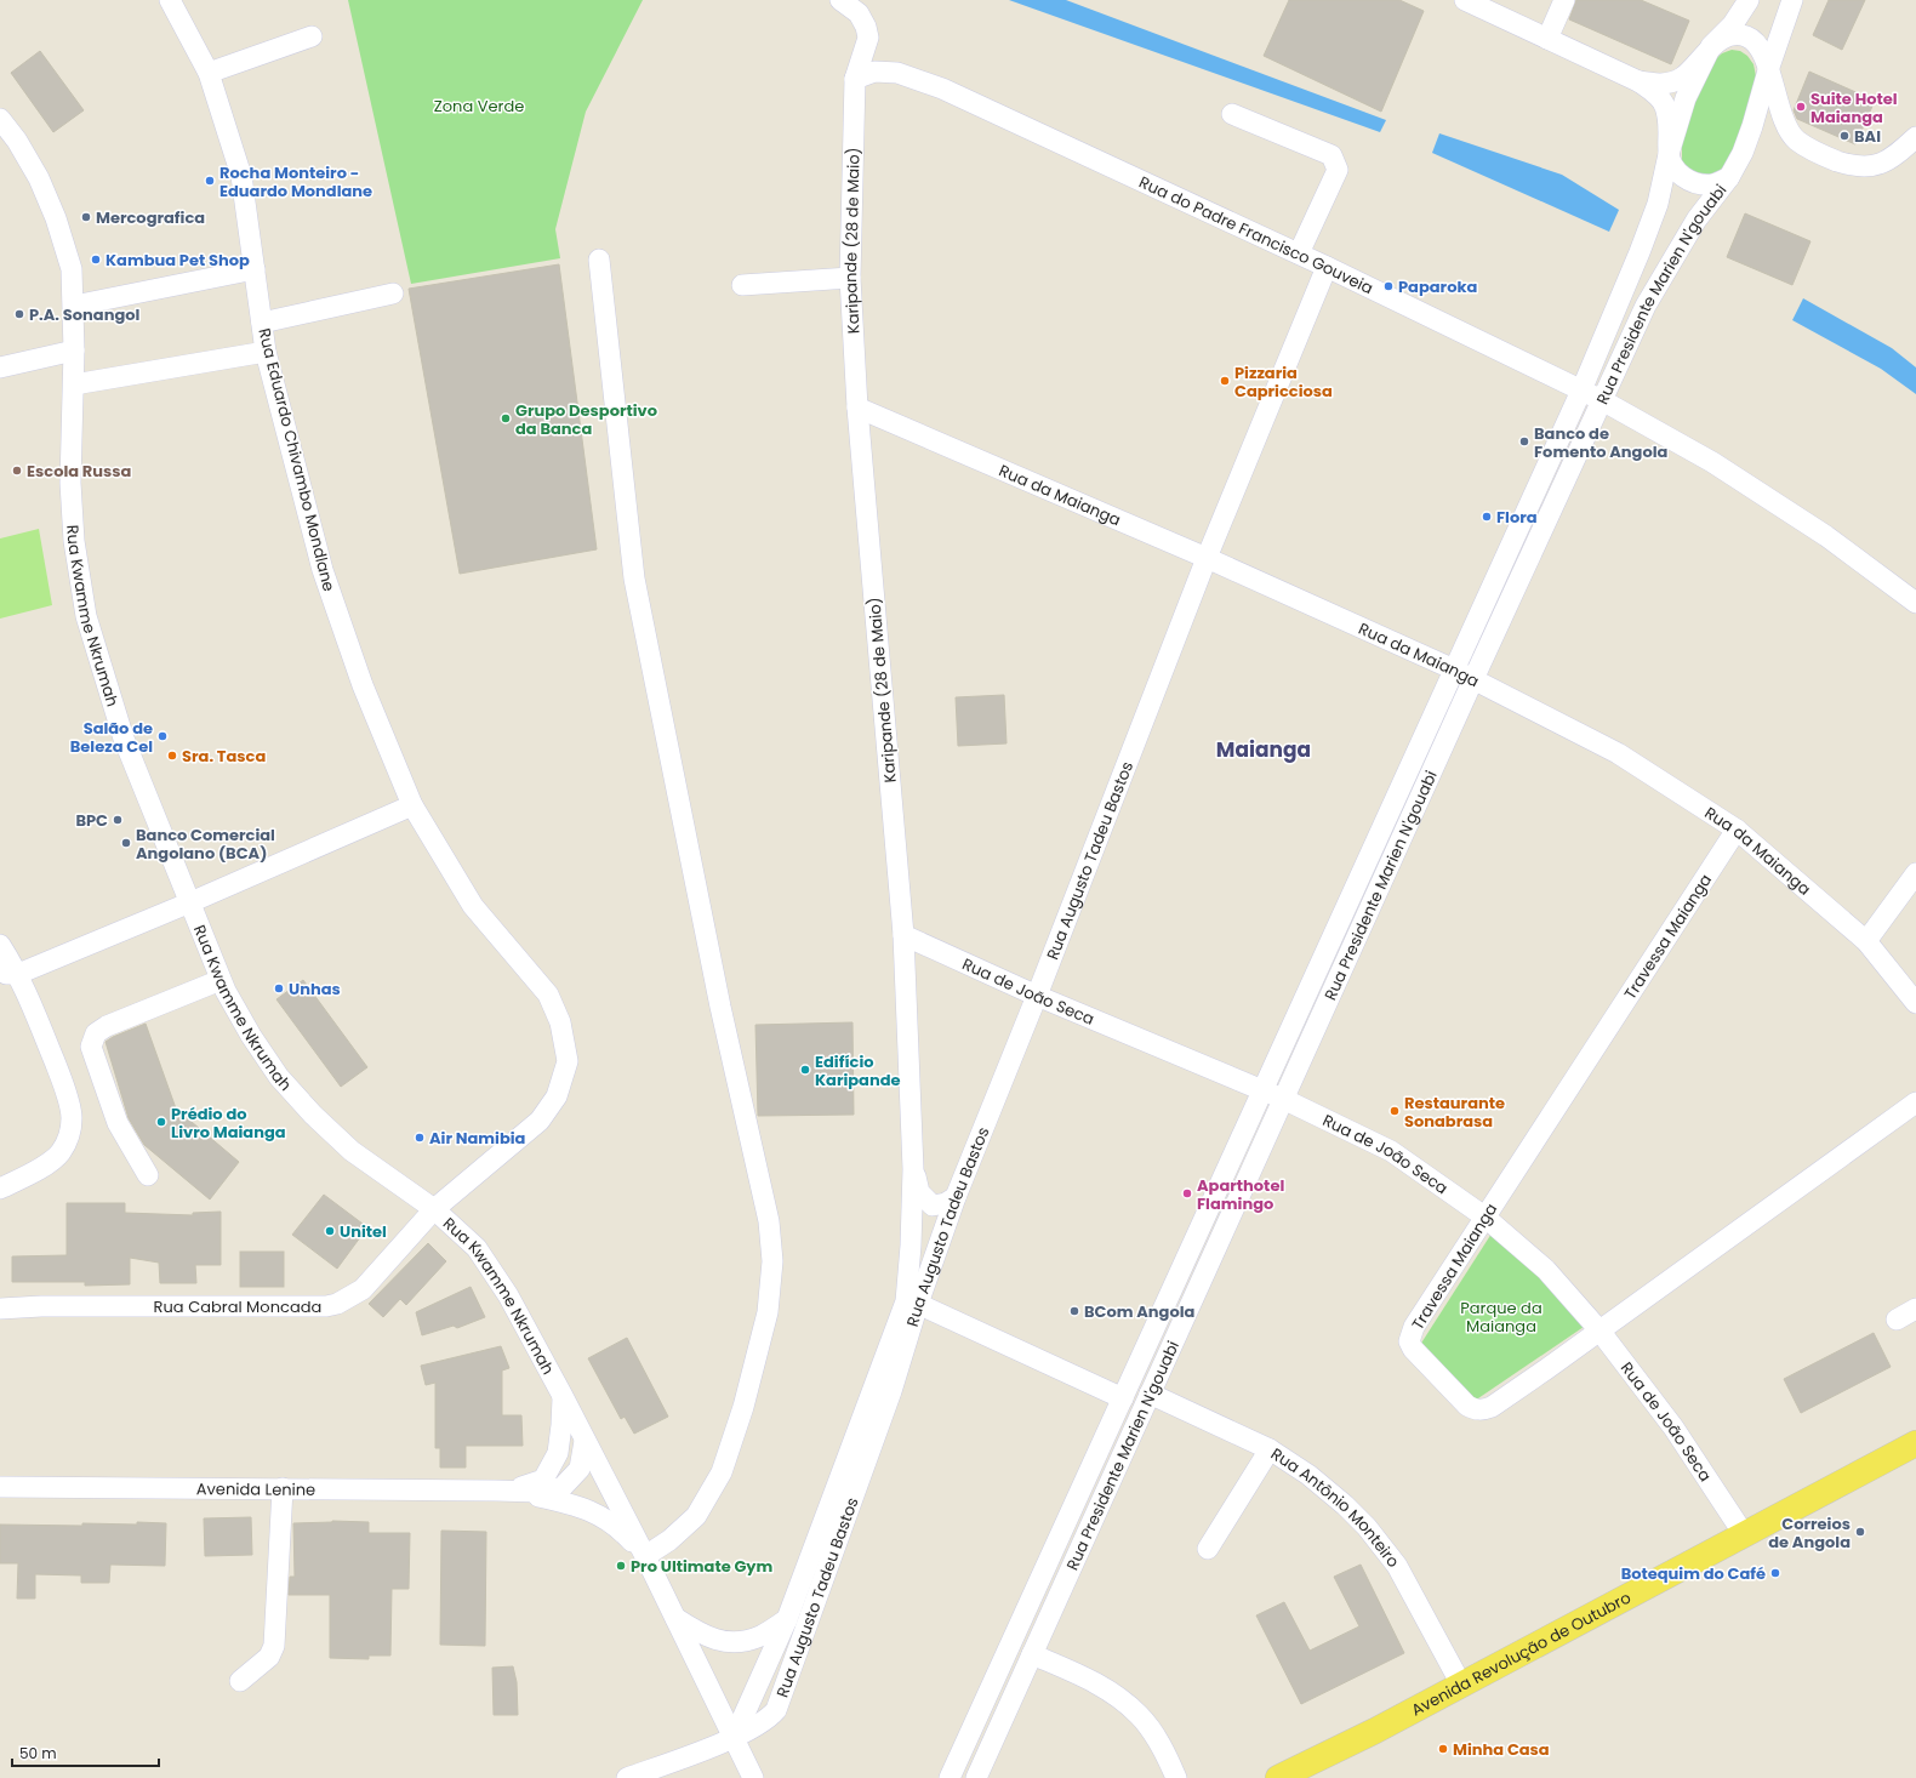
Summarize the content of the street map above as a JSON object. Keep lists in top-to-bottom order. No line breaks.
{"streets":{"main road":["Avenida Revolução de Outubro"],"street":["Rua do Padre Francisco Gouveia","Karipande (28 de Maio)","Rua Presidente Marien N'gouabi","Rua Eduardo Chivambo Mondlane","Rua da Maianga","Rua Kwamme Nkrumah","Rua Augusto Tadeu Bastos","Travessa Maianga","Rua de João Seca","Rua Cabral Moncada","Avenida Lenine","Rua Antônio Monteiro"]},"crossings":[["Rua do Padre Francisco Gouveia","Karipande (28 de Maio)"],["Rua do Padre Francisco Gouveia","Rua Presidente Marien N'gouabi"],["Rua do Padre Francisco Gouveia","Rua Augusto Tadeu Bastos"],["Karipande (28 de Maio)","Rua da Maianga"],["Karipande (28 de Maio)","Rua Augusto Tadeu Bastos"],["Karipande (28 de Maio)","Rua de João Seca"],["Rua Presidente Marien N'gouabi","Rua da Maianga"],["Rua Presidente Marien N'gouabi","Rua de João Seca"],["Rua Presidente Marien N'gouabi","Rua Antônio Monteiro"],["Rua Eduardo Chivambo Mondlane","Rua Kwamme Nkrumah"],["Rua Eduardo Chivambo Mondlane","Rua Cabral Moncada"],["Rua da Maianga","Rua Augusto Tadeu Bastos"],["Rua da Maianga","Travessa Maianga"],["Rua Kwamme Nkrumah","Rua Augusto Tadeu Bastos"],["Rua Kwamme Nkrumah","Rua Cabral Moncada"],["Rua Kwamme Nkrumah","Avenida Lenine"],["Rua Augusto Tadeu Bastos","Rua de João Seca"],["Travessa Maianga","Rua de João Seca"],["Rua de João Seca","Avenida Revolução de Outubro"],["Rua Antônio Monteiro","Avenida Revolução de Outubro"]],"districts":["Maianga"],"parks":["Zona Verde","Parque da Maianga"],"places":["Suite Hotel Maianga","BAI","Rocha Monteiro - Eduardo Mondlane","Mercografica","Kambua Pet Shop","Paparoka","P.A. Sonangol","Pizzaria Capricciosa","Grupo Desportivo da Banca","Banco de Fomento Angola","Escola Russa","Flora","Salão de Beleza Cel","Sra. Tasca","BPC","Banco Comercial Angolano (BCA)","Unhas","Edifício Karipande","Restaurante Sonabrasa","Prédio do Livro Maianga","Air Namibia","Aparthotel Flamingo","Unitel","BCom Angola","Correios de Angola","Pro Ultimate Gym","Botequim do Café","Minha Casa"],"scale_bar":"50 m"}
